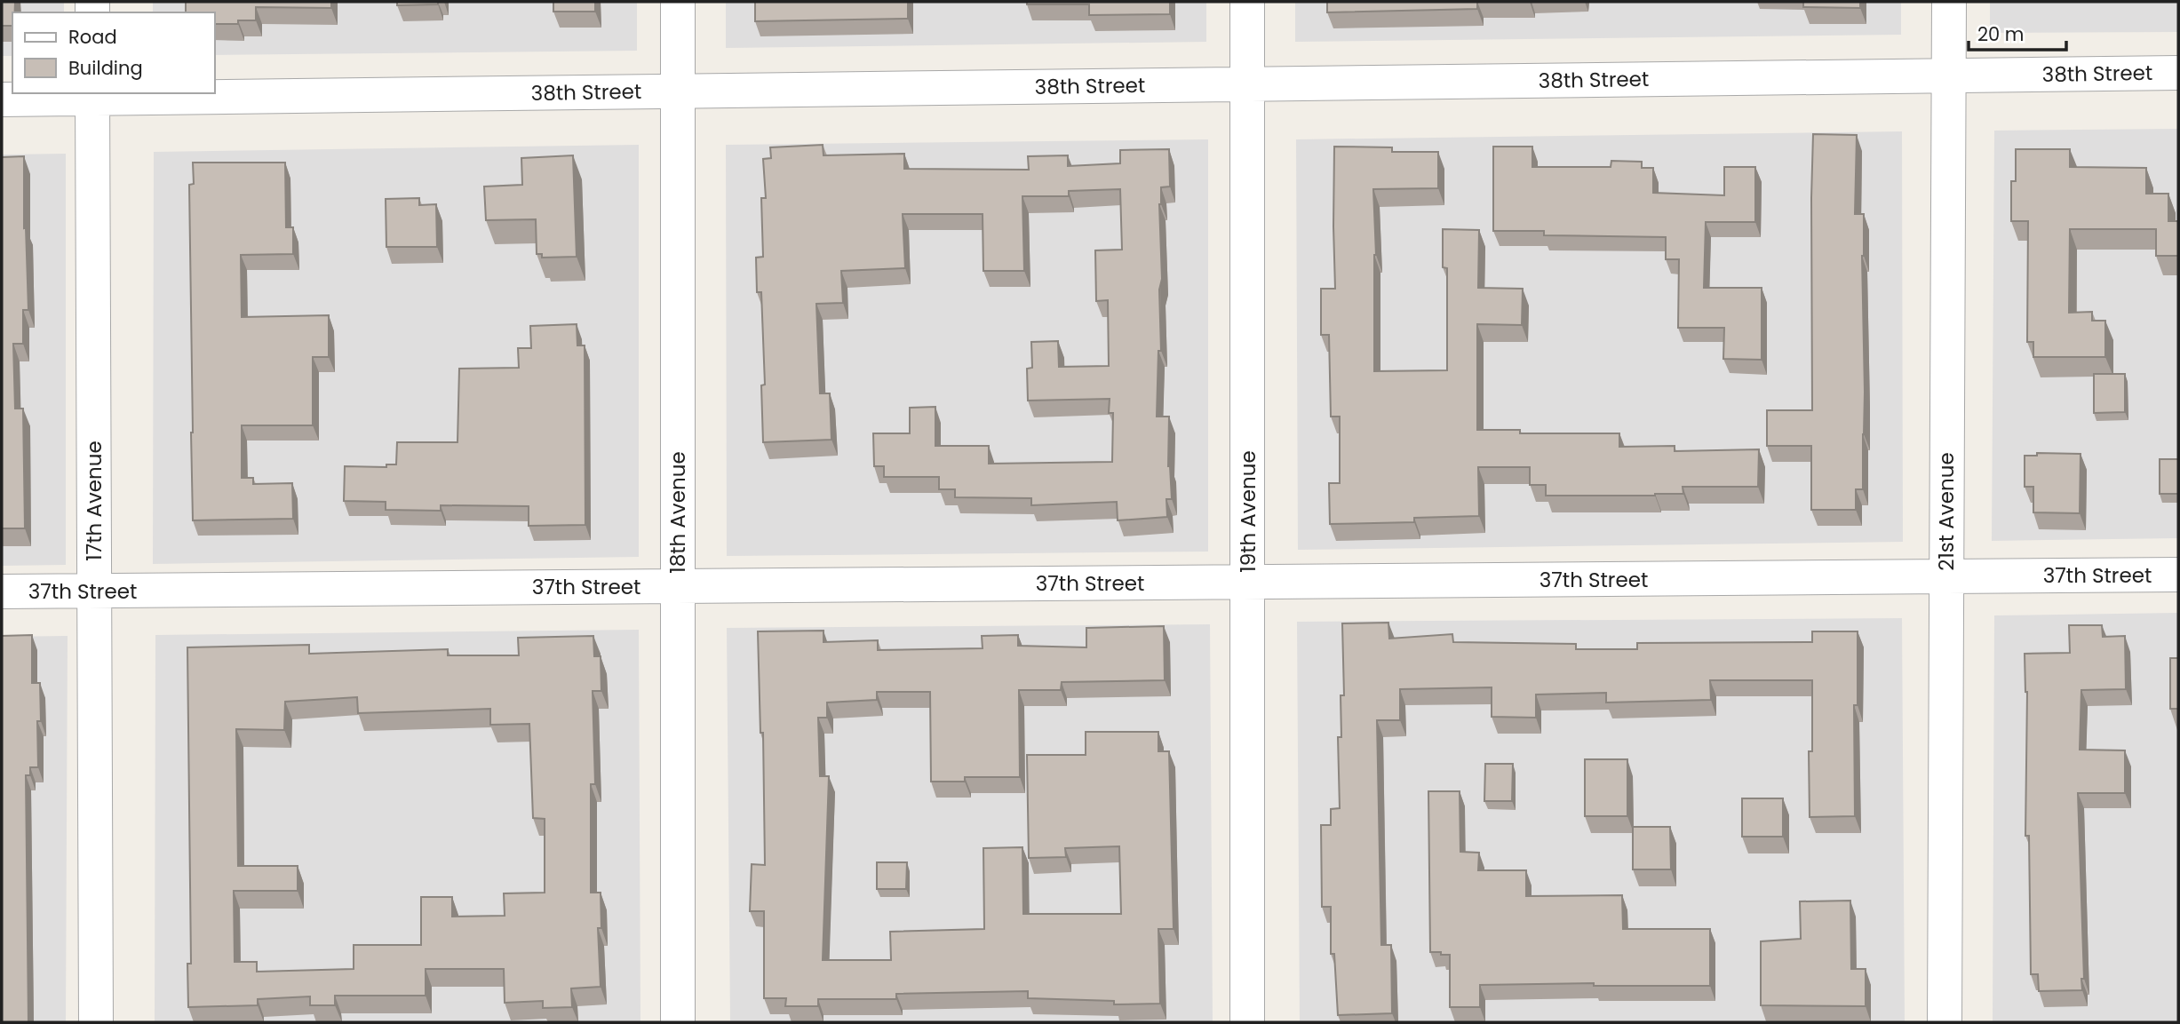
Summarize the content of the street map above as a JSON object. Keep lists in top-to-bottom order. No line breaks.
{"streets":{"street":["38th Street","17th Avenue","19th Avenue","21st Avenue","18th Avenue","37th Street"]},"crossings":[["38th Street","17th Avenue"],["38th Street","19th Avenue"],["38th Street","21st Avenue"],["38th Street","18th Avenue"],["17th Avenue","37th Street"],["19th Avenue","37th Street"],["21st Avenue","37th Street"],["18th Avenue","37th Street"]],"legend":["Road","Building"],"scale_bar":"20 m"}
